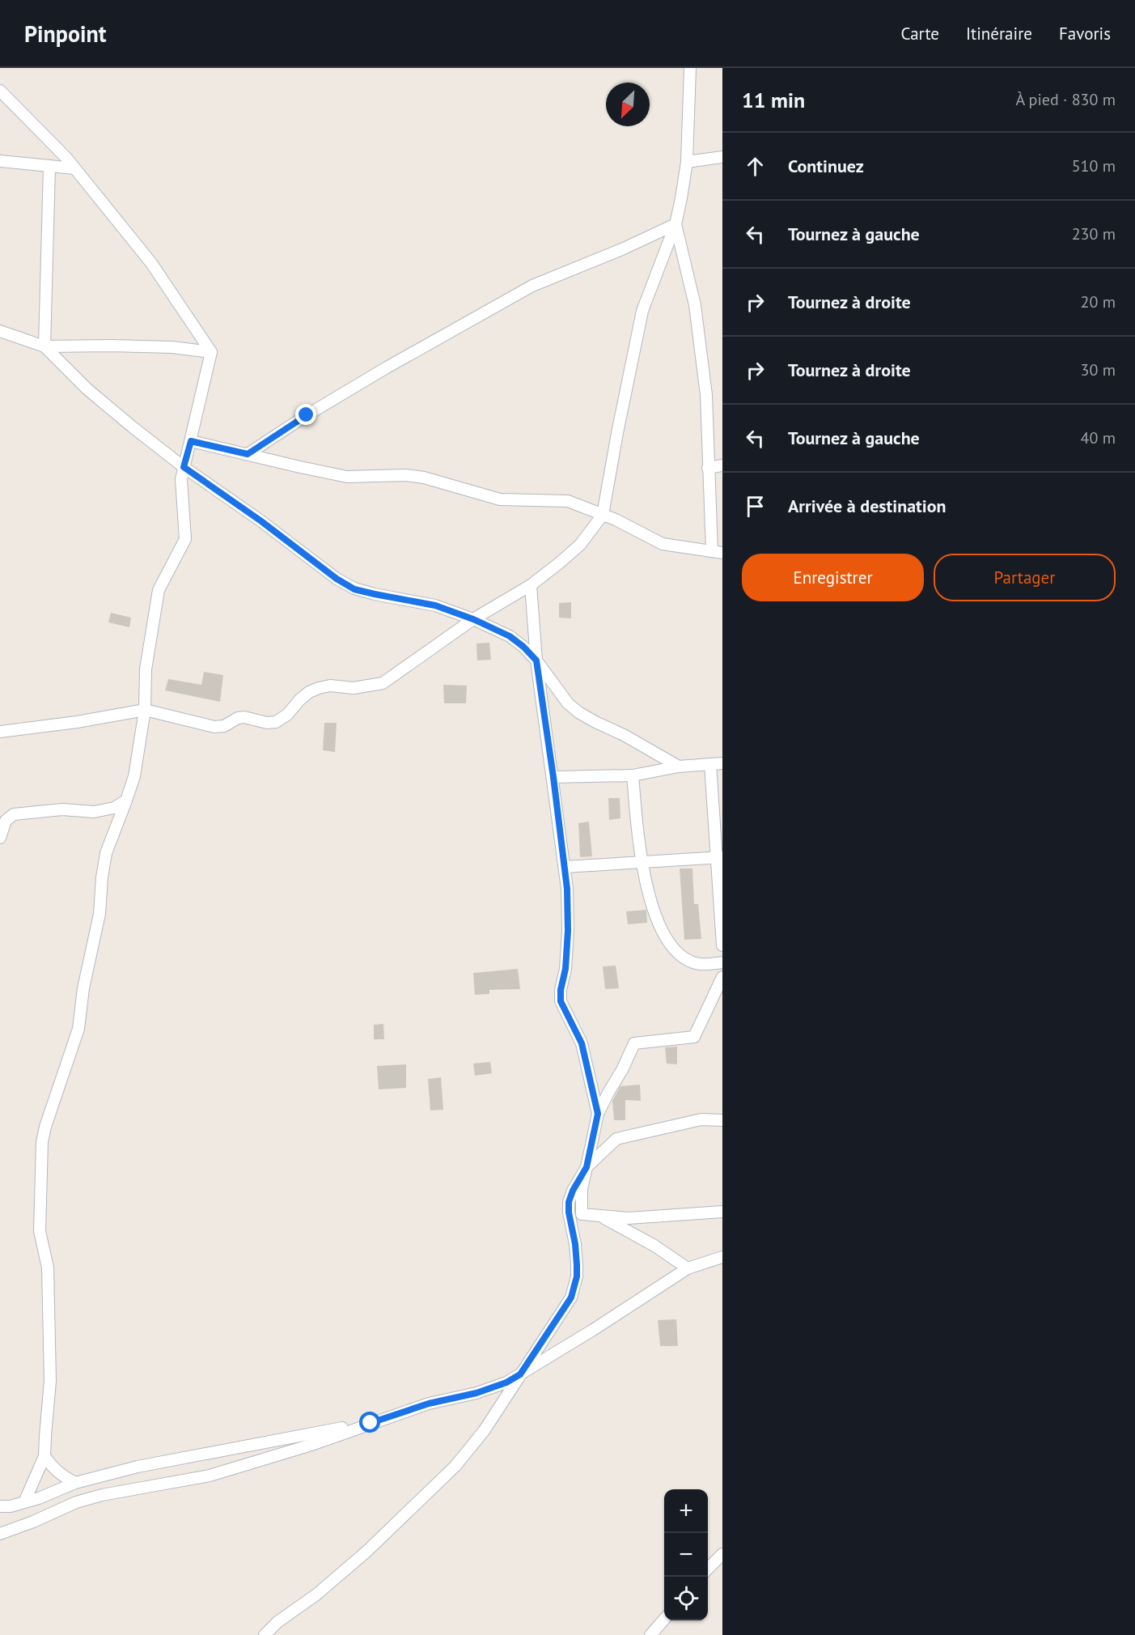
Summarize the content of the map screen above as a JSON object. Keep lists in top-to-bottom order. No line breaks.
{"north":"bottom left","page":{"header":"Pinpoint","nav":["Carte","Itinéraire","Favoris"],"heading":["11 min","À pied · 830 m"],"list":[["Continuez","510 m"],["Tournez à gauche","230 m"],["Tournez à droite","20 m"],["Tournez à droite","30 m"],["Tournez à gauche","40 m"],"Arrivée à destination"],"buttons":["Enregistrer","Partager"],"map_buttons":["+","−"]}}
